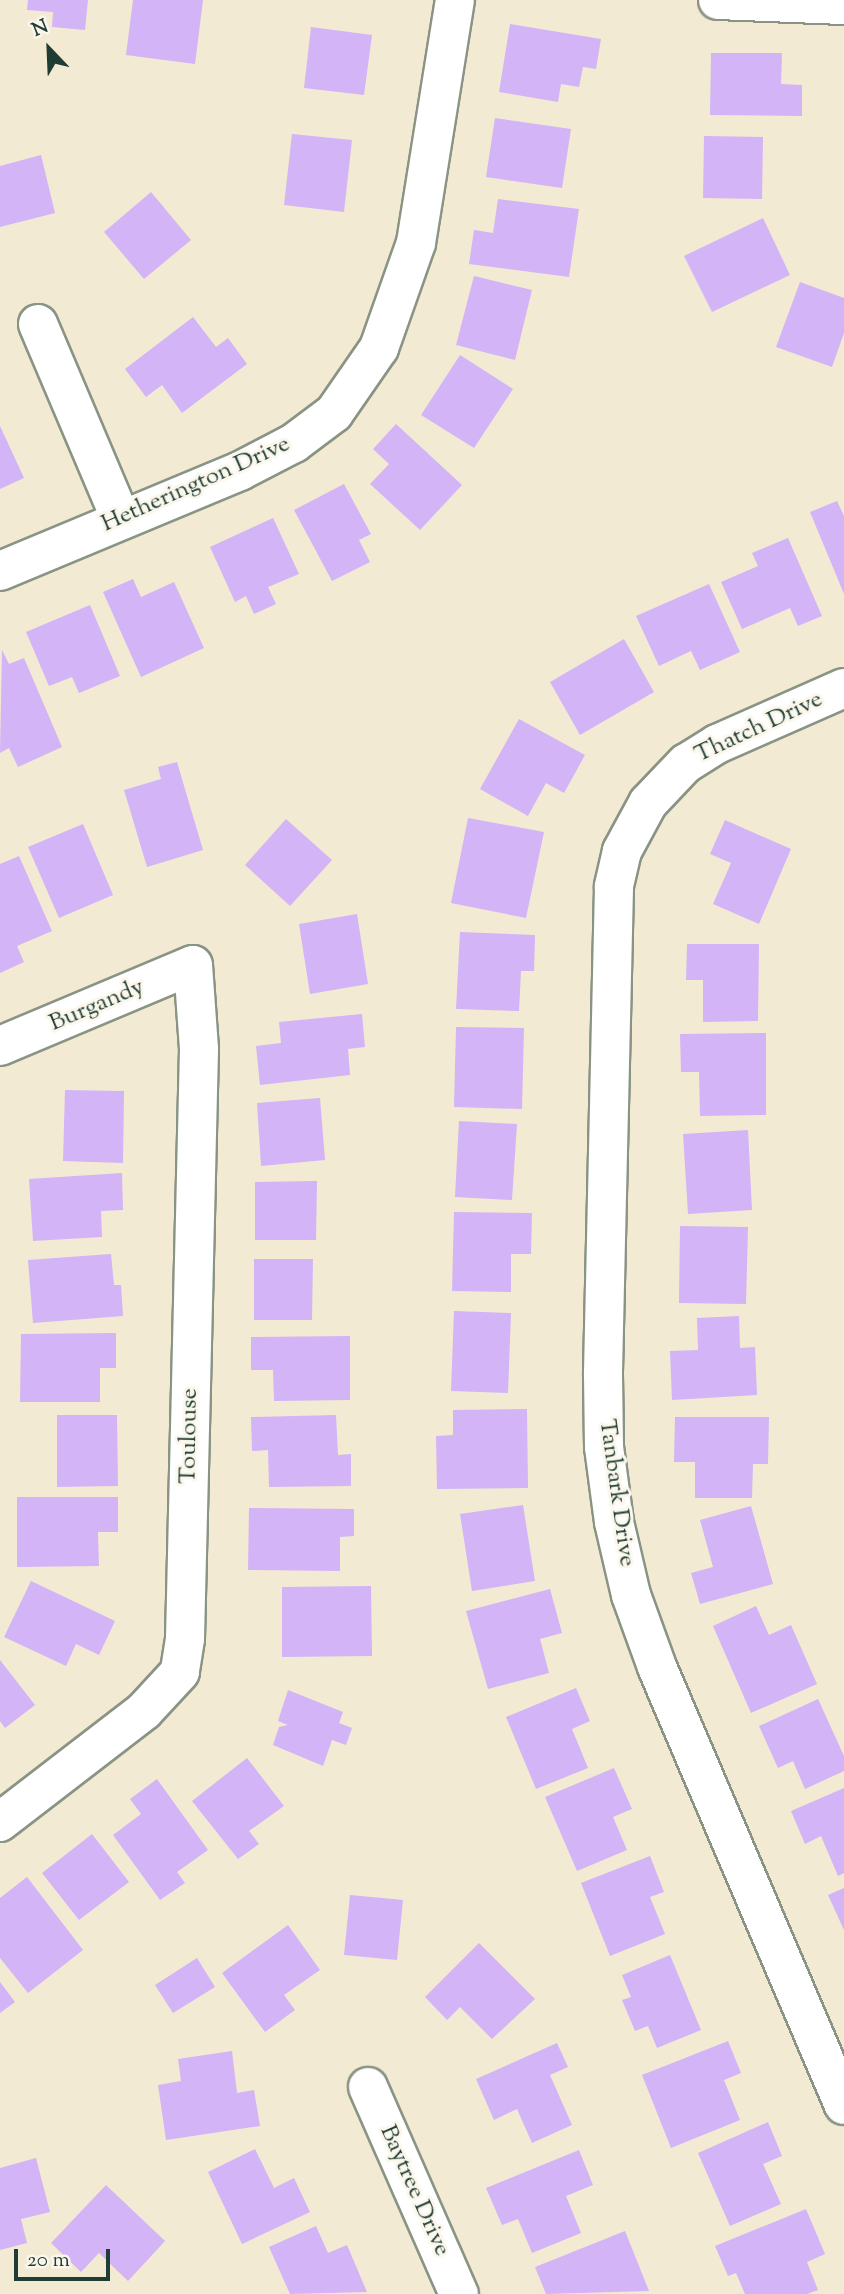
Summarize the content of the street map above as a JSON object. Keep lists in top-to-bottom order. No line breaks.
{"streets":{"street":["Hetherington Drive","Thatch Drive","Burgandy","Toulouse","Tanbark Drive","Baytree Drive"]},"crossings":[["Thatch Drive","Tanbark Drive"],["Burgandy","Toulouse"]],"scale_bar":"20 m","north":"top left"}
